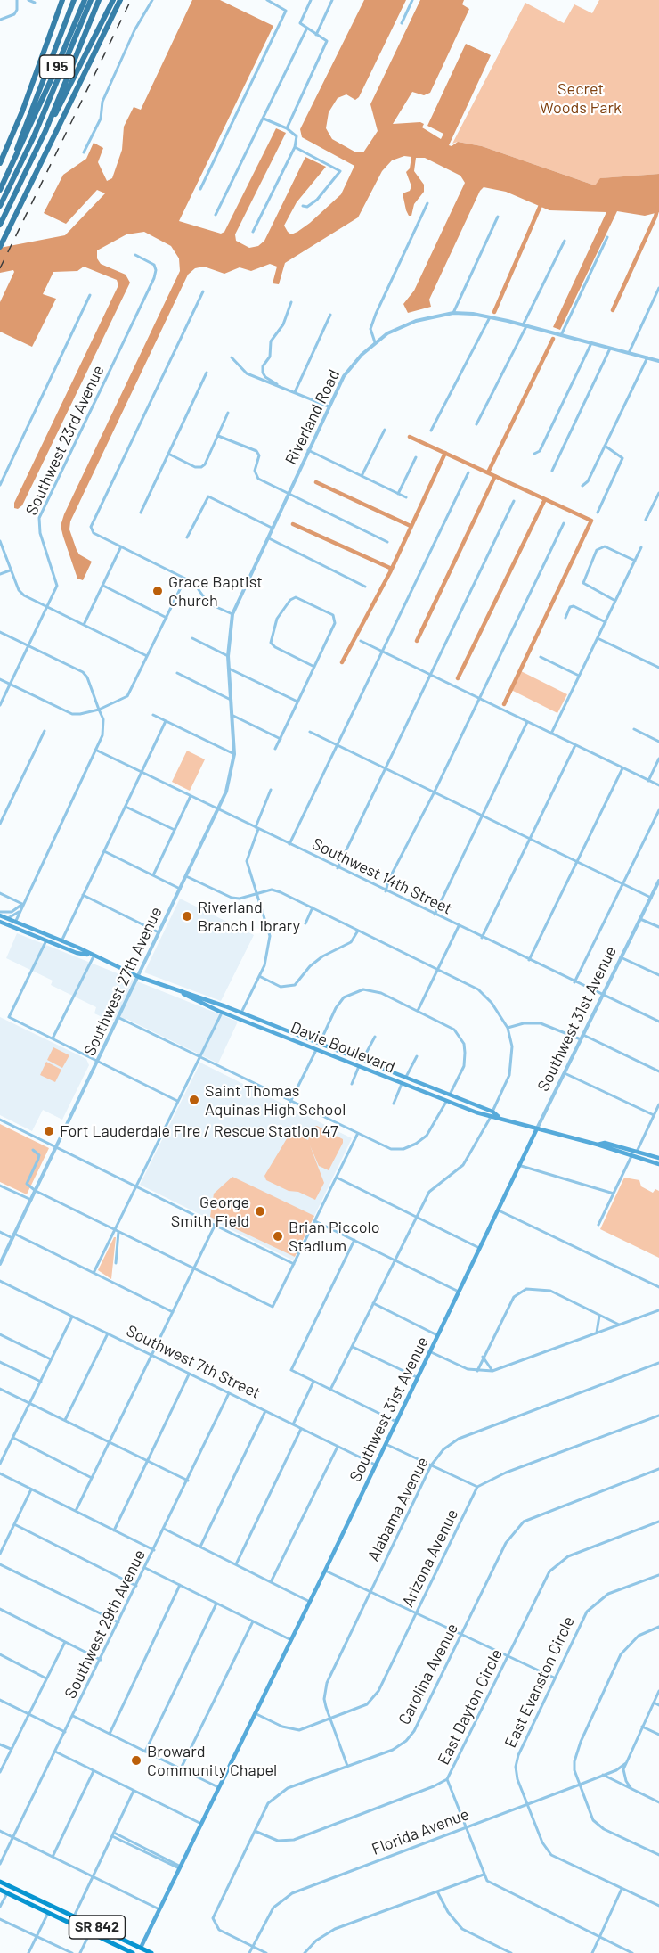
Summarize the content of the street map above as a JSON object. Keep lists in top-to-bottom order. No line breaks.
{"streets":{"highway":["I 95"],"main road":["Southwest 31st Avenue","Davie Boulevard","SR 842"],"street":["Riverland Road","Southwest 23rd Avenue","Southwest 14th Street","Southwest 27th Avenue","Southwest 7th Street","Alabama Avenue","Arizona Avenue","Southwest 29th Avenue","Carolina Avenue","East Evanston Circle","East Dayton Circle","Florida Avenue"]},"crossings":[["Riverland Road","Southwest 27th Avenue"],["Southwest 14th Street","Southwest 27th Avenue"],["Southwest 14th Street","Southwest 31st Avenue"],["Southwest 27th Avenue","Davie Boulevard"],["Southwest 31st Avenue","Davie Boulevard"],["Southwest 31st Avenue","Southwest 7th Street"],["Southwest 31st Avenue","Arizona Avenue"],["Southwest 31st Avenue","SR 842"],["Southwest 7th Street","Southwest 29th Avenue"],["Alabama Avenue","Arizona Avenue"],["Alabama Avenue","Carolina Avenue"],["Carolina Avenue","Florida Avenue"],["East Evanston Circle","Florida Avenue"],["East Dayton Circle","Florida Avenue"]],"parks":["Secret Woods Park"],"places":["Grace Baptist Church","Riverland Branch Library","Saint Thomas Aquinas High School","Fort Lauderdale Fire / Rescue Station 47","George Smith Field","Brian Piccolo Stadium","Broward Community Chapel"]}
